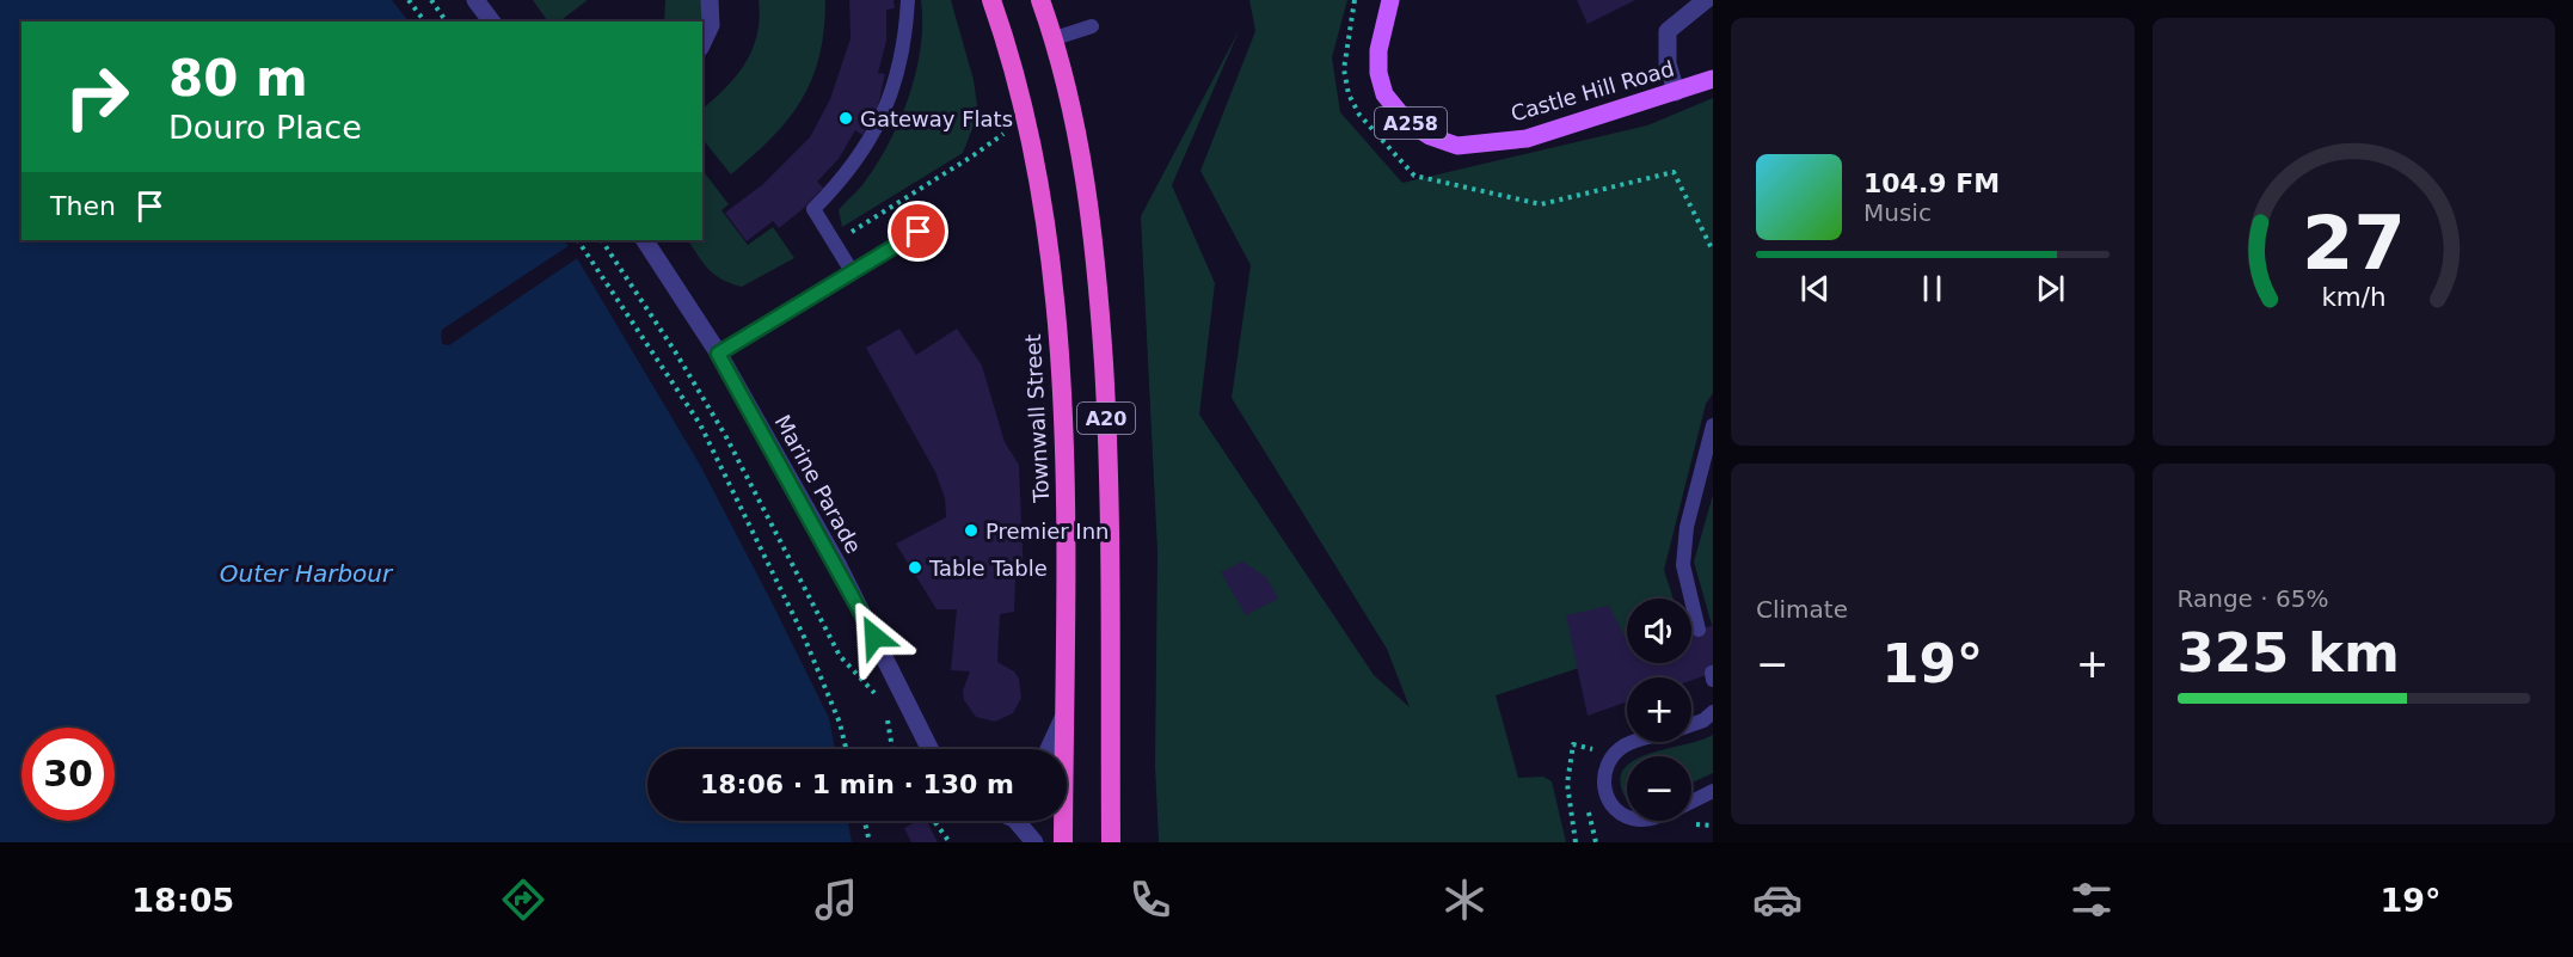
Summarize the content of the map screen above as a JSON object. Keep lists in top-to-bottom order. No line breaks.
{"streets":{"highway":["Townwall Street","A20"],"main road":["Castle Hill Road","A258"],"street":["Marine Parade"]},"water":["Outer Harbour"],"places":["Gateway Flats","Premier Inn","Table Table"],"page":{"turn":["80 m","Douro Place"],"song":["104.9 FM","Music"],"then":"Then","tile":["Climate",["Range · 65%","325 km"]],"map_buttons":["+","−"],"heat":["−","19°","+"],"limit":"30","trip":"18:06 · 1 min · 130 m","tabs":["18:05","19°"],"gauge":["27","km/h"]}}
